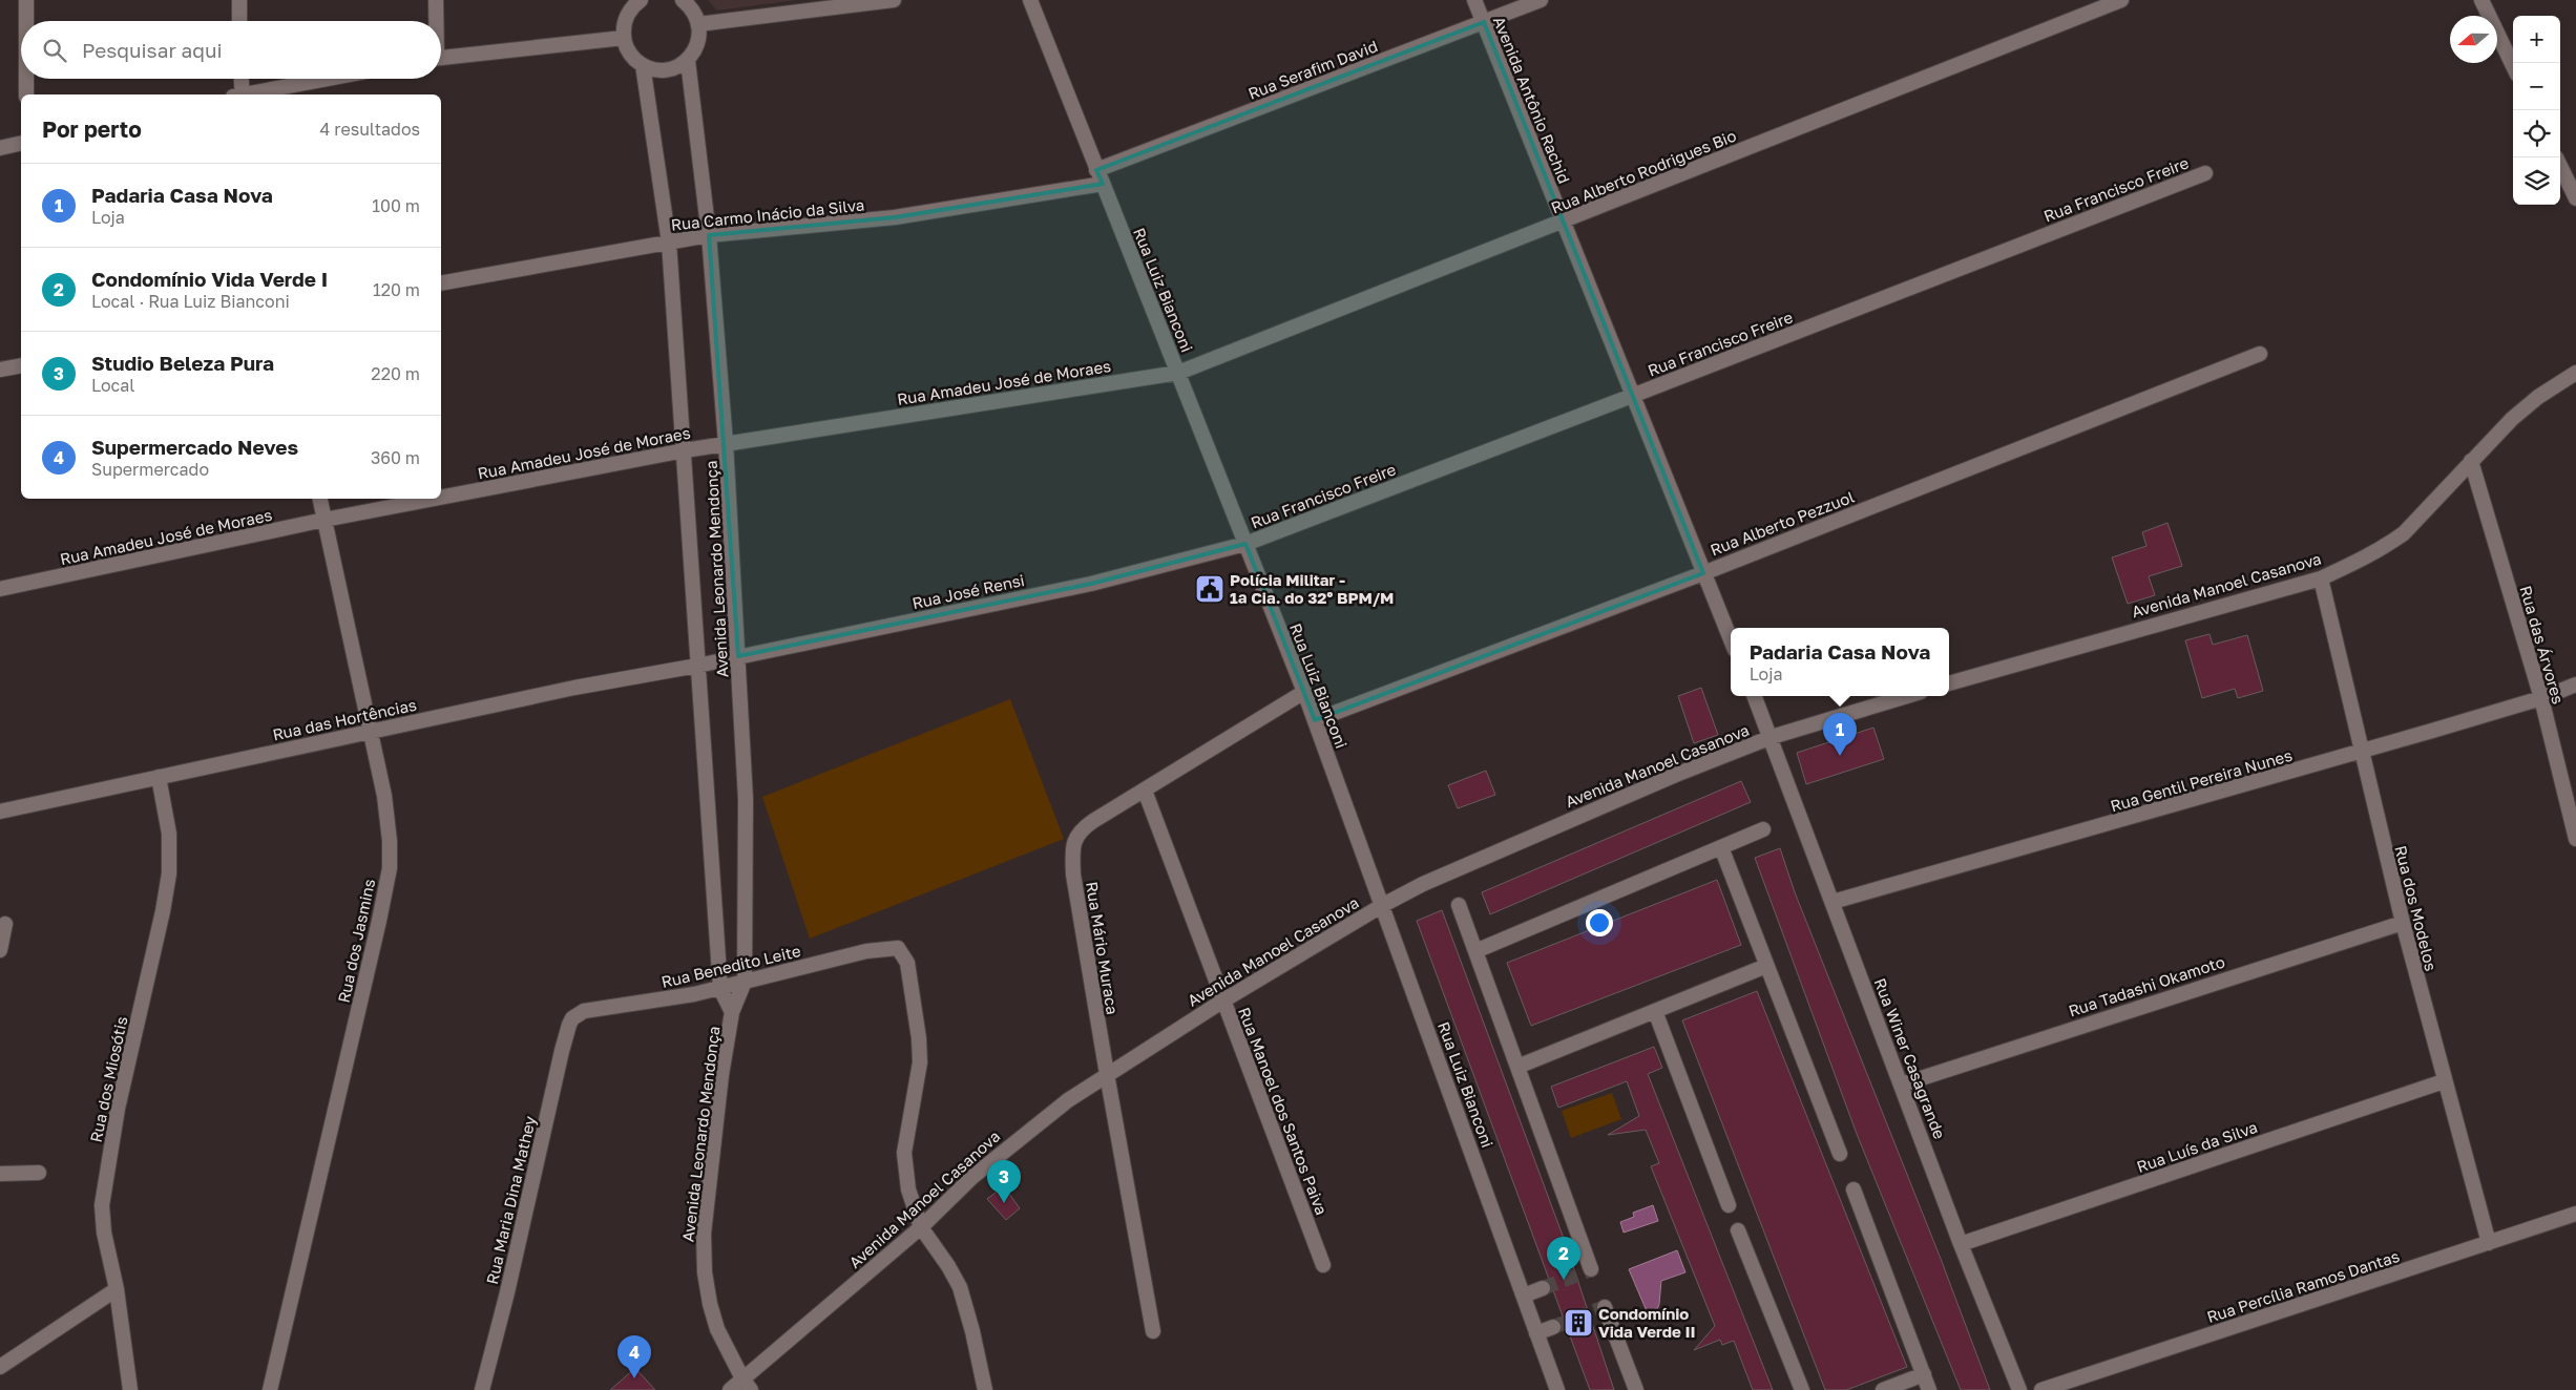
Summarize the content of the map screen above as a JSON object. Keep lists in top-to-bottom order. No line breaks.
{"streets":{"street":["Rua Serafim David","Avenida Antônio Rachid","Rua Alberto Rodrigues Bio","Rua Francisco Freire","Rua Carmo Inácio da Silva","Rua Luiz Bianconi","Rua Amadeu José de Moraes","Rua Alberto Pezzuol","Avenida Leonardo Mendonça","Avenida Manoel Casanova","Rua José Rensi","Rua das Árvores","Rua das Hortências","Rua Gentil Pereira Nunes","Rua dos Modelos","Rua dos Jasmins","Rua Mário Muraca","Rua Benedito Leite","Rua Tadashi Okamoto","Rua Winer Casagrande","Rua dos Miosótis","Rua Manoel dos Santos Paiva","Rua Luís da Silva","Rua Maria Dina Mathey","Rua Percília Ramos Dantas"]},"crossings":[["Rua Serafim David","Avenida Antônio Rachid"],["Rua Serafim David","Rua Luiz Bianconi"],["Avenida Antônio Rachid","Rua Alberto Rodrigues Bio"],["Avenida Antônio Rachid","Rua Francisco Freire"],["Avenida Antônio Rachid","Rua Alberto Pezzuol"],["Rua Alberto Rodrigues Bio","Rua Luiz Bianconi"],["Rua Alberto Rodrigues Bio","Rua Amadeu José de Moraes"],["Rua Francisco Freire","Rua Luiz Bianconi"],["Rua Francisco Freire","Rua José Rensi"],["Rua Carmo Inácio da Silva","Rua Luiz Bianconi"],["Rua Carmo Inácio da Silva","Avenida Leonardo Mendonça"],["Rua Luiz Bianconi","Rua Amadeu José de Moraes"],["Rua Luiz Bianconi","Rua Alberto Pezzuol"],["Rua Luiz Bianconi","Avenida Manoel Casanova"],["Rua Luiz Bianconi","Rua José Rensi"],["Rua Luiz Bianconi","Rua Mário Muraca"],["Rua Amadeu José de Moraes","Avenida Leonardo Mendonça"],["Rua Amadeu José de Moraes","Rua dos Jasmins"],["Avenida Leonardo Mendonça","Avenida Manoel Casanova"],["Avenida Leonardo Mendonça","Rua José Rensi"],["Avenida Leonardo Mendonça","Rua das Hortências"],["Avenida Leonardo Mendonça","Rua Benedito Leite"],["Avenida Manoel Casanova","Rua das Árvores"],["Avenida Manoel Casanova","Rua dos Modelos"],["Avenida Manoel Casanova","Rua Mário Muraca"],["Avenida Manoel Casanova","Rua Benedito Leite"],["Avenida Manoel Casanova","Rua Winer Casagrande"],["Avenida Manoel Casanova","Rua Manoel dos Santos Paiva"],["Rua José Rensi","Rua das Hortências"],["Rua das Árvores","Rua Gentil Pereira Nunes"],["Rua das Hortências","Rua dos Jasmins"],["Rua das Hortências","Rua dos Miosótis"],["Rua Gentil Pereira Nunes","Rua dos Modelos"],["Rua Gentil Pereira Nunes","Rua Winer Casagrande"],["Rua dos Modelos","Rua Tadashi Okamoto"],["Rua dos Modelos","Rua Luís da Silva"],["Rua dos Modelos","Rua Percília Ramos Dantas"],["Rua Mário Muraca","Rua Manoel dos Santos Paiva"],["Rua Benedito Leite","Rua Maria Dina Mathey"],["Rua Tadashi Okamoto","Rua Winer Casagrande"],["Rua Winer Casagrande","Rua Luís da Silva"]],"places":{"public building":["Polícia Militar - 1ª Cia. do 32º BPM/M"],"building":["Condomínio Vida Verde II"]},"north":"left","page":{"map_buttons":["+","−"],"search":"Pesquisar aqui","heading":["Por perto","4 resultados"],"list":[{"mark":"1","name":"Padaria Casa Nova","note":"Loja","value":"100 m"},{"mark":"2","name":"Condomínio Vida Verde I","note":"Local · Rua Luiz Bianconi","value":"120 m"},{"mark":"3","name":"Studio Beleza Pura","note":"Local","value":"220 m"},{"mark":"4","name":"Supermercado Neves","note":"Supermercado","value":"360 m"}],"popup":["Padaria Casa Nova","Loja"],"pins":["1","3","2","4"]}}
